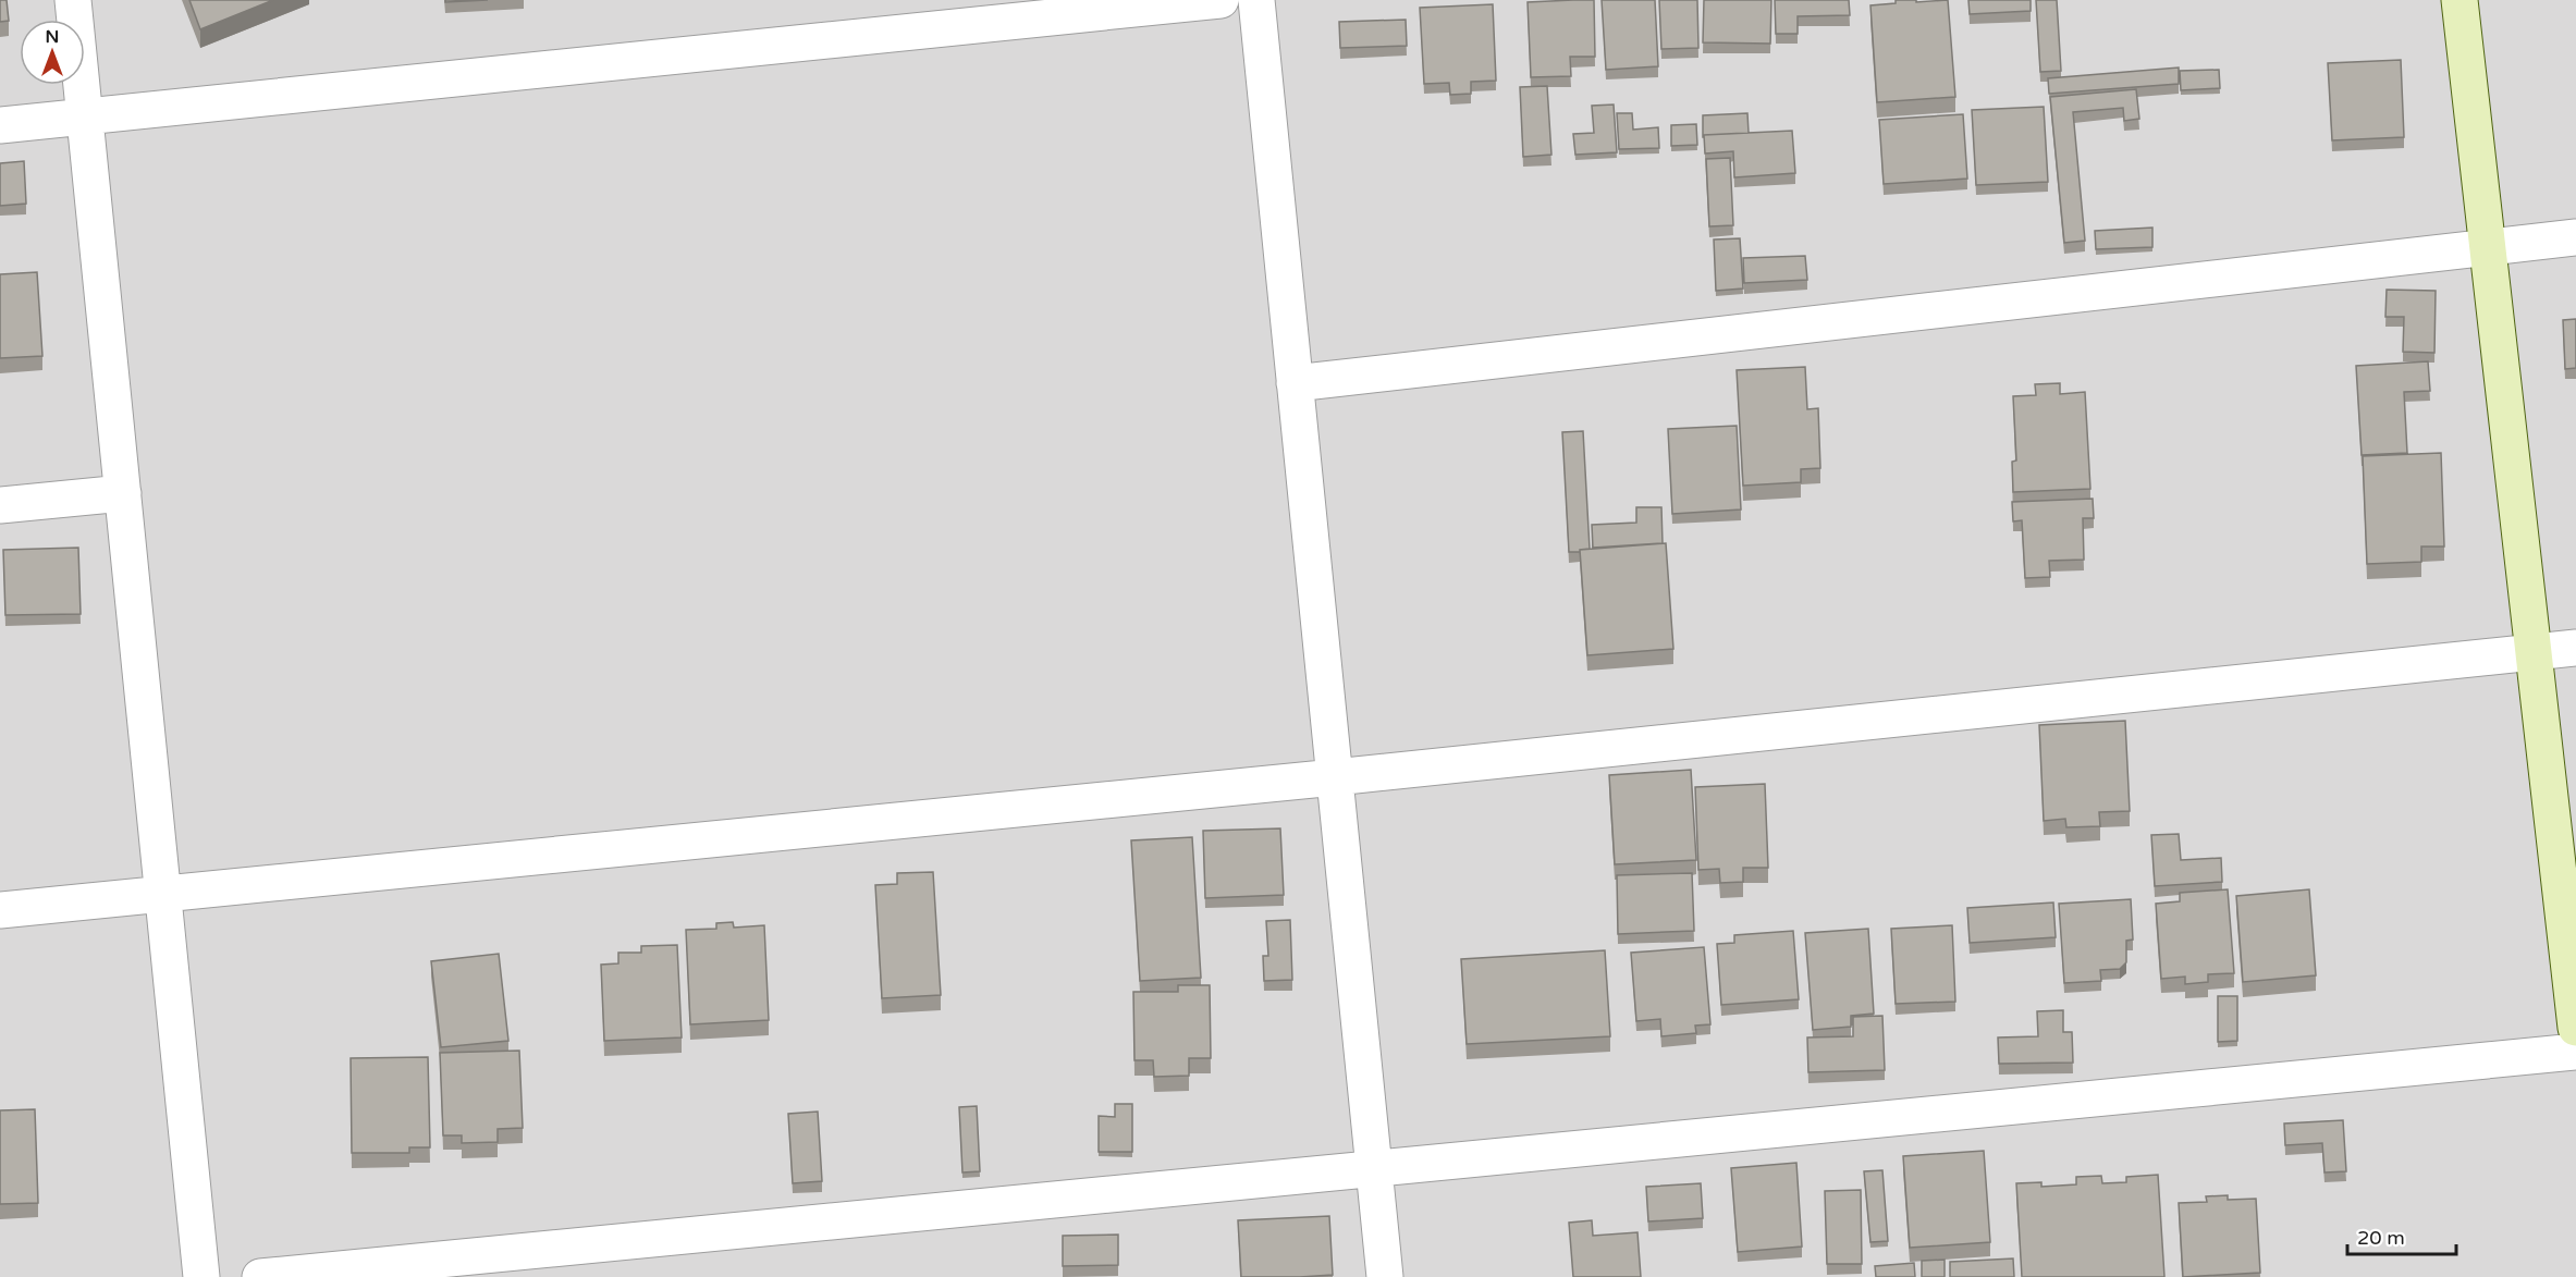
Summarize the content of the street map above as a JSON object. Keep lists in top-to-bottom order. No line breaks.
{"scale_bar":"20 m","north":"top"}
